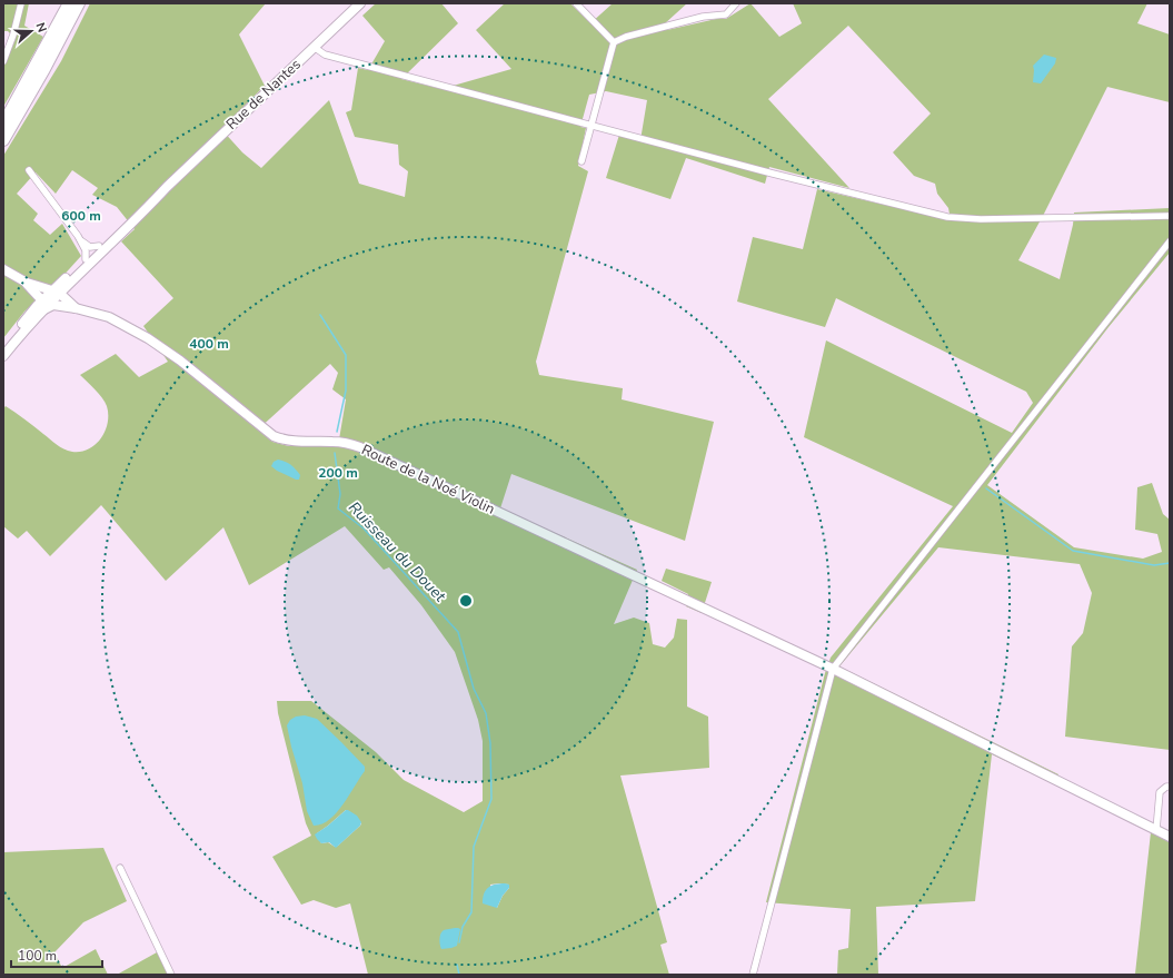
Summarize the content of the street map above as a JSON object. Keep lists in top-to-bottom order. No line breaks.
{"streets":{"street":["Rue de Nantes","Route de la Noé Violin"]},"water":["Ruisseau du Douet"],"scale_bar":"100 m","north":"right","rings":["600 m","400 m","200 m"]}
